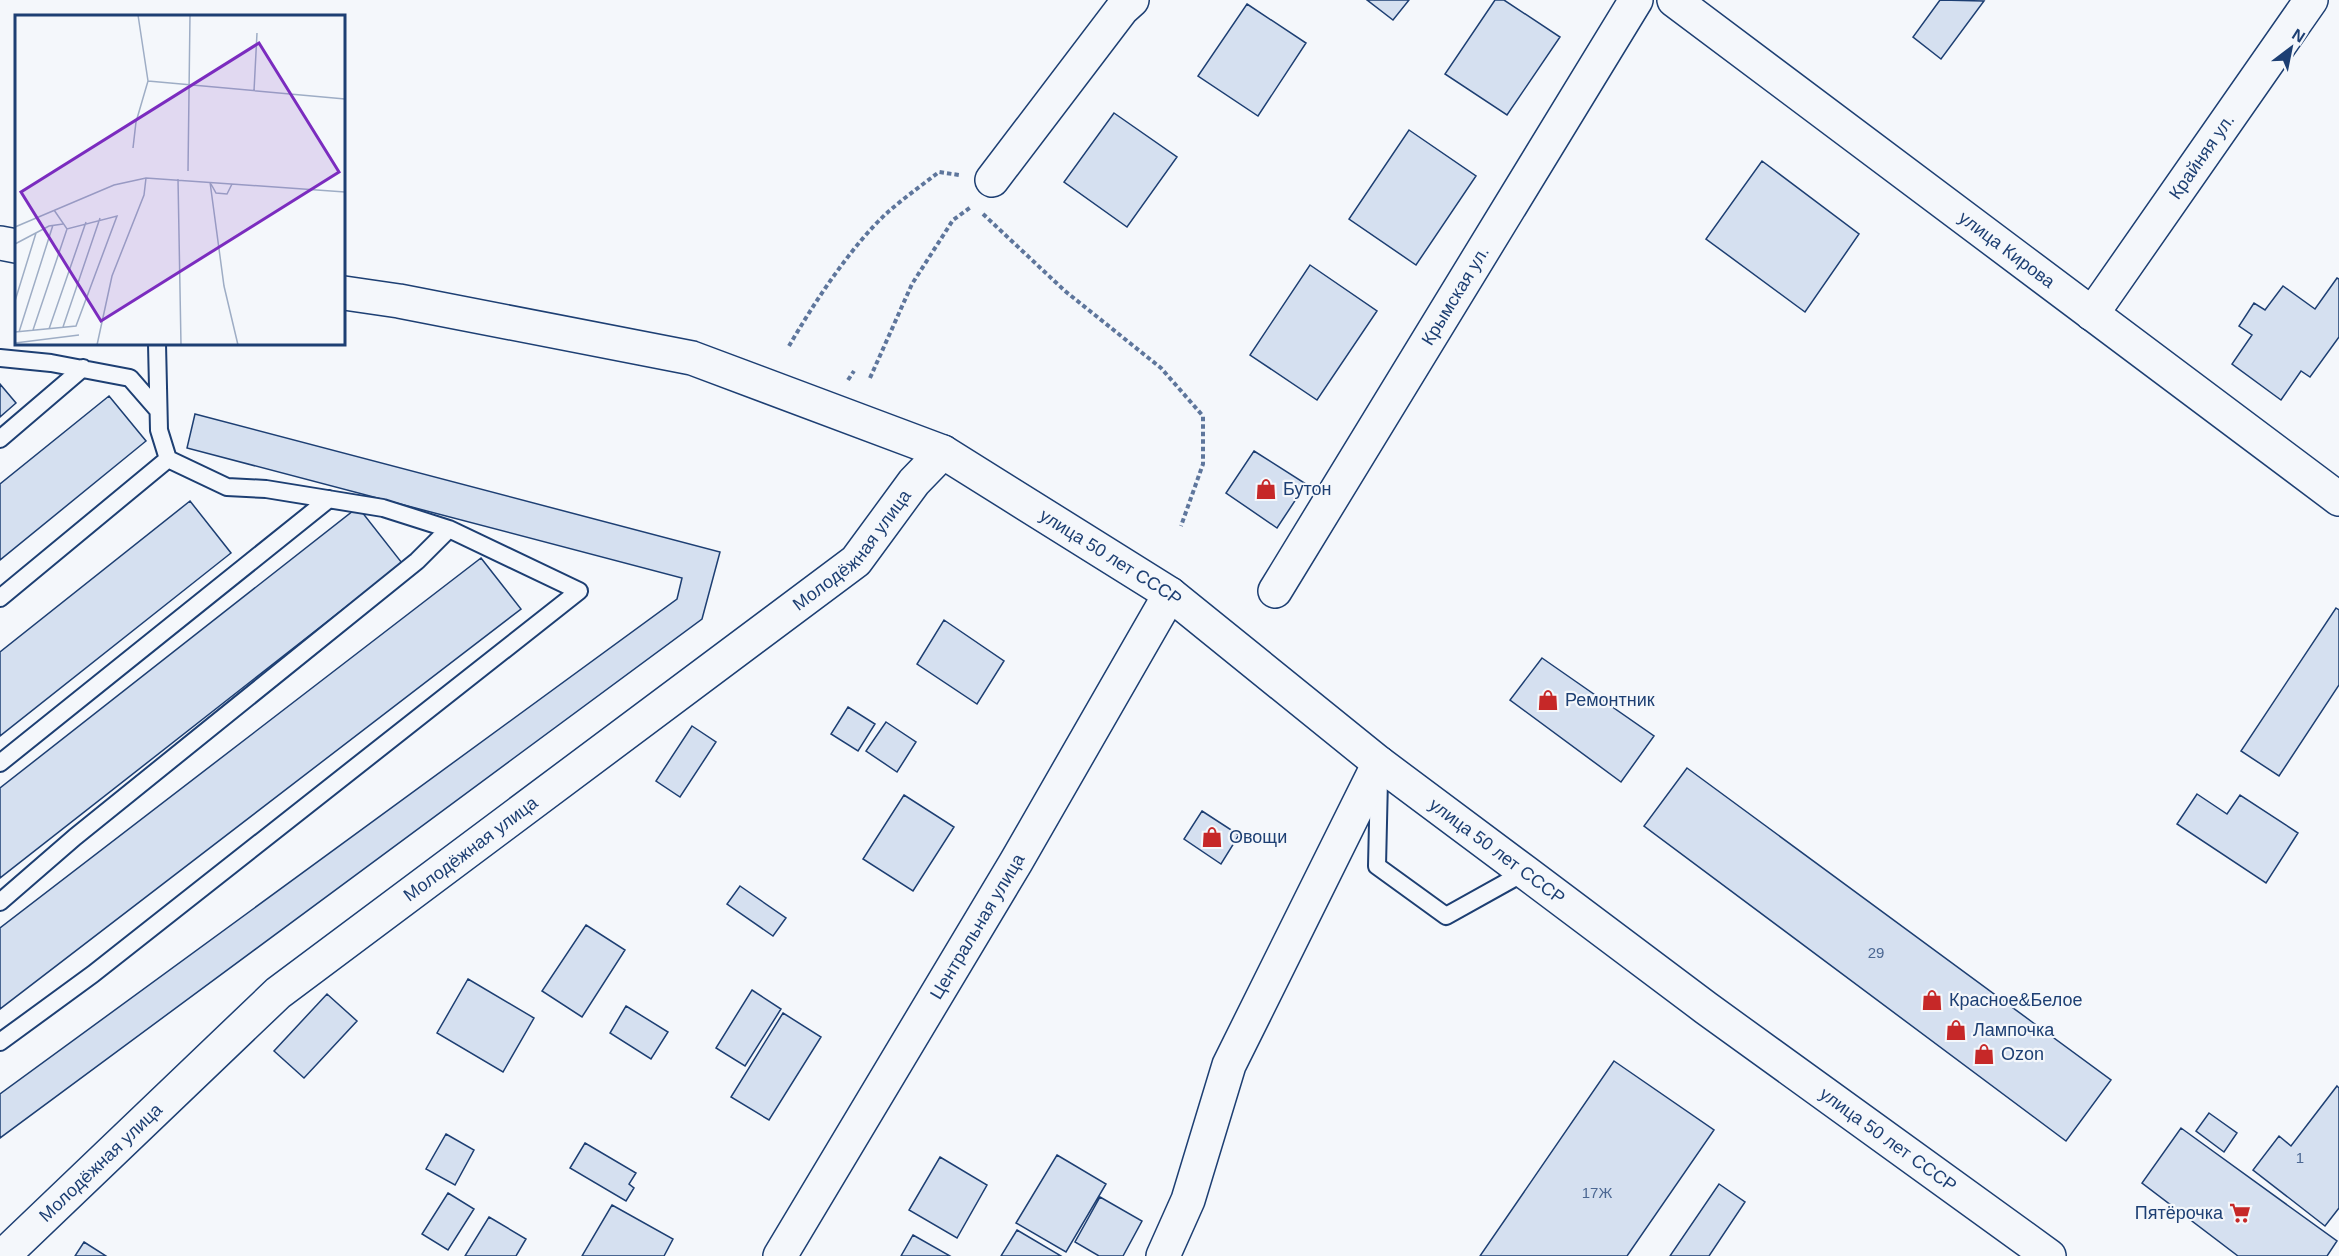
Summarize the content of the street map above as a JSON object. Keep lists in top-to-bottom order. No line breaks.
{"streets":{"street":["Крайняя ул.","улица Кирова","Крымская ул.","Молодёжная улица","улица 50 лет СССР","Центральная улица"]},"crossings":[["Крайняя ул.","улица Кирова"],["Молодёжная улица","улица 50 лет СССР"],["улица 50 лет СССР","Центральная улица"]],"places":{"shop":["Бутон","Ремонтник","Овощи","Красное&Белое","Лампочка","Ozon"],"supermarket":["Пятёрочка"]},"house_numbers":["29","1","17Ж"],"north":"top right"}
